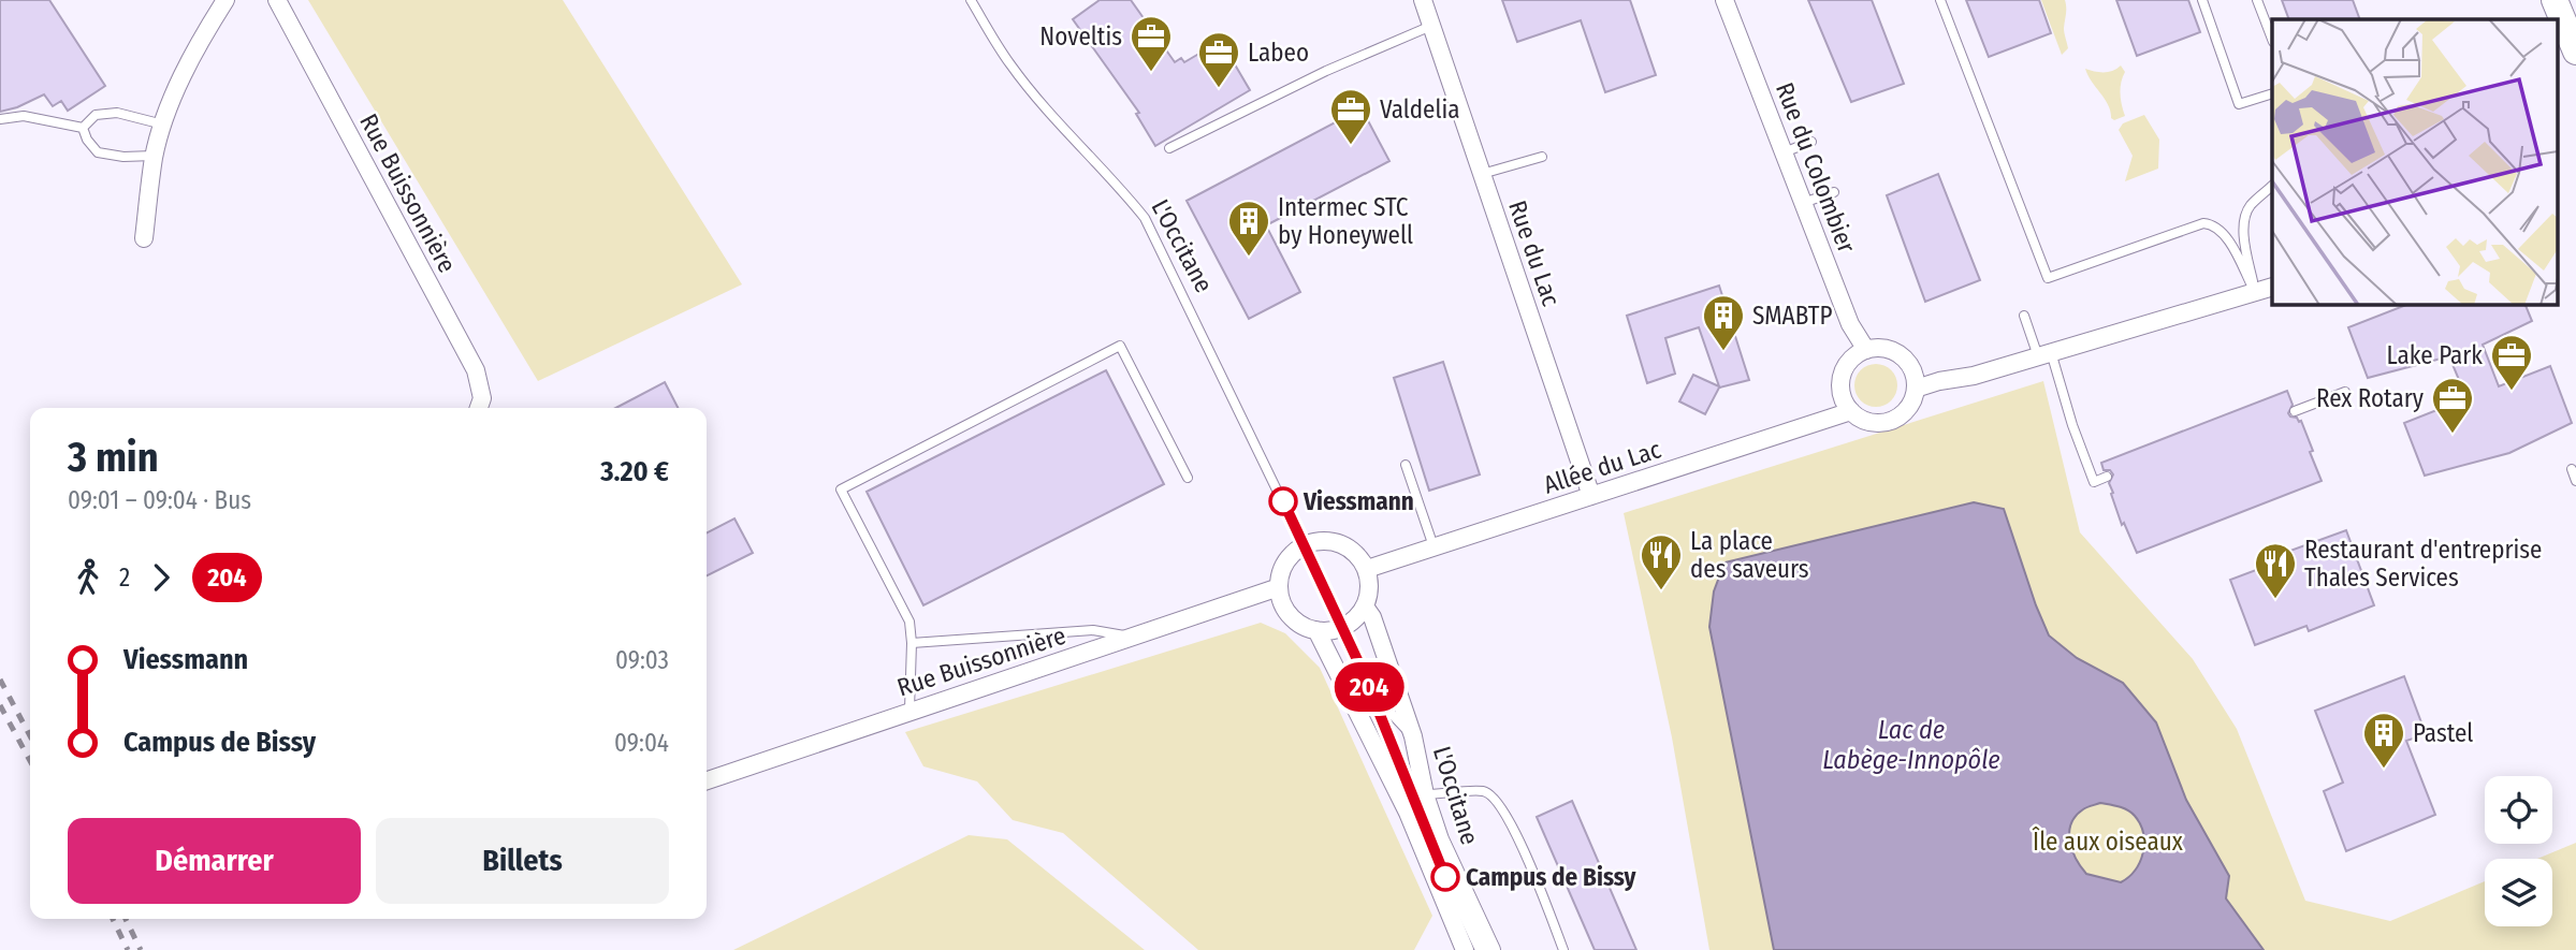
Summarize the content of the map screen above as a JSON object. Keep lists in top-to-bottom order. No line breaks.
{"streets":{"street":["Rue du Colombier","Rue Buissonnière","L'Occitane","Rue du Lac","Allée du Lac"]},"crossings":[["Rue du Colombier","Allée du Lac"],["Rue du Lac","Allée du Lac"]],"water":["Lac de Labège-Innopôle"],"parks":["Île aux oiseaux"],"places":{"office":["Noveltis","Labeo","Valdelia","Lake Park","Rex Rotary"],"building":["Intermec STC by Honeywell","SMABTP","Pastel"],"other":["Viessmann","Campus de Bissy"],"restaurant":["La place des saveurs","Restaurant d'entreprise Thales Services"]},"lines":["bus line 204"],"page":{"on_map":"204","heading":["3 min","09:01 – 09:04 · Bus","3.20 €"],"legs":["2","204"],"list":[{"name":"Viessmann","value":"09:03"},{"name":"Campus de Bissy","value":"09:04"}],"buttons":["Démarrer","Billets"]}}
